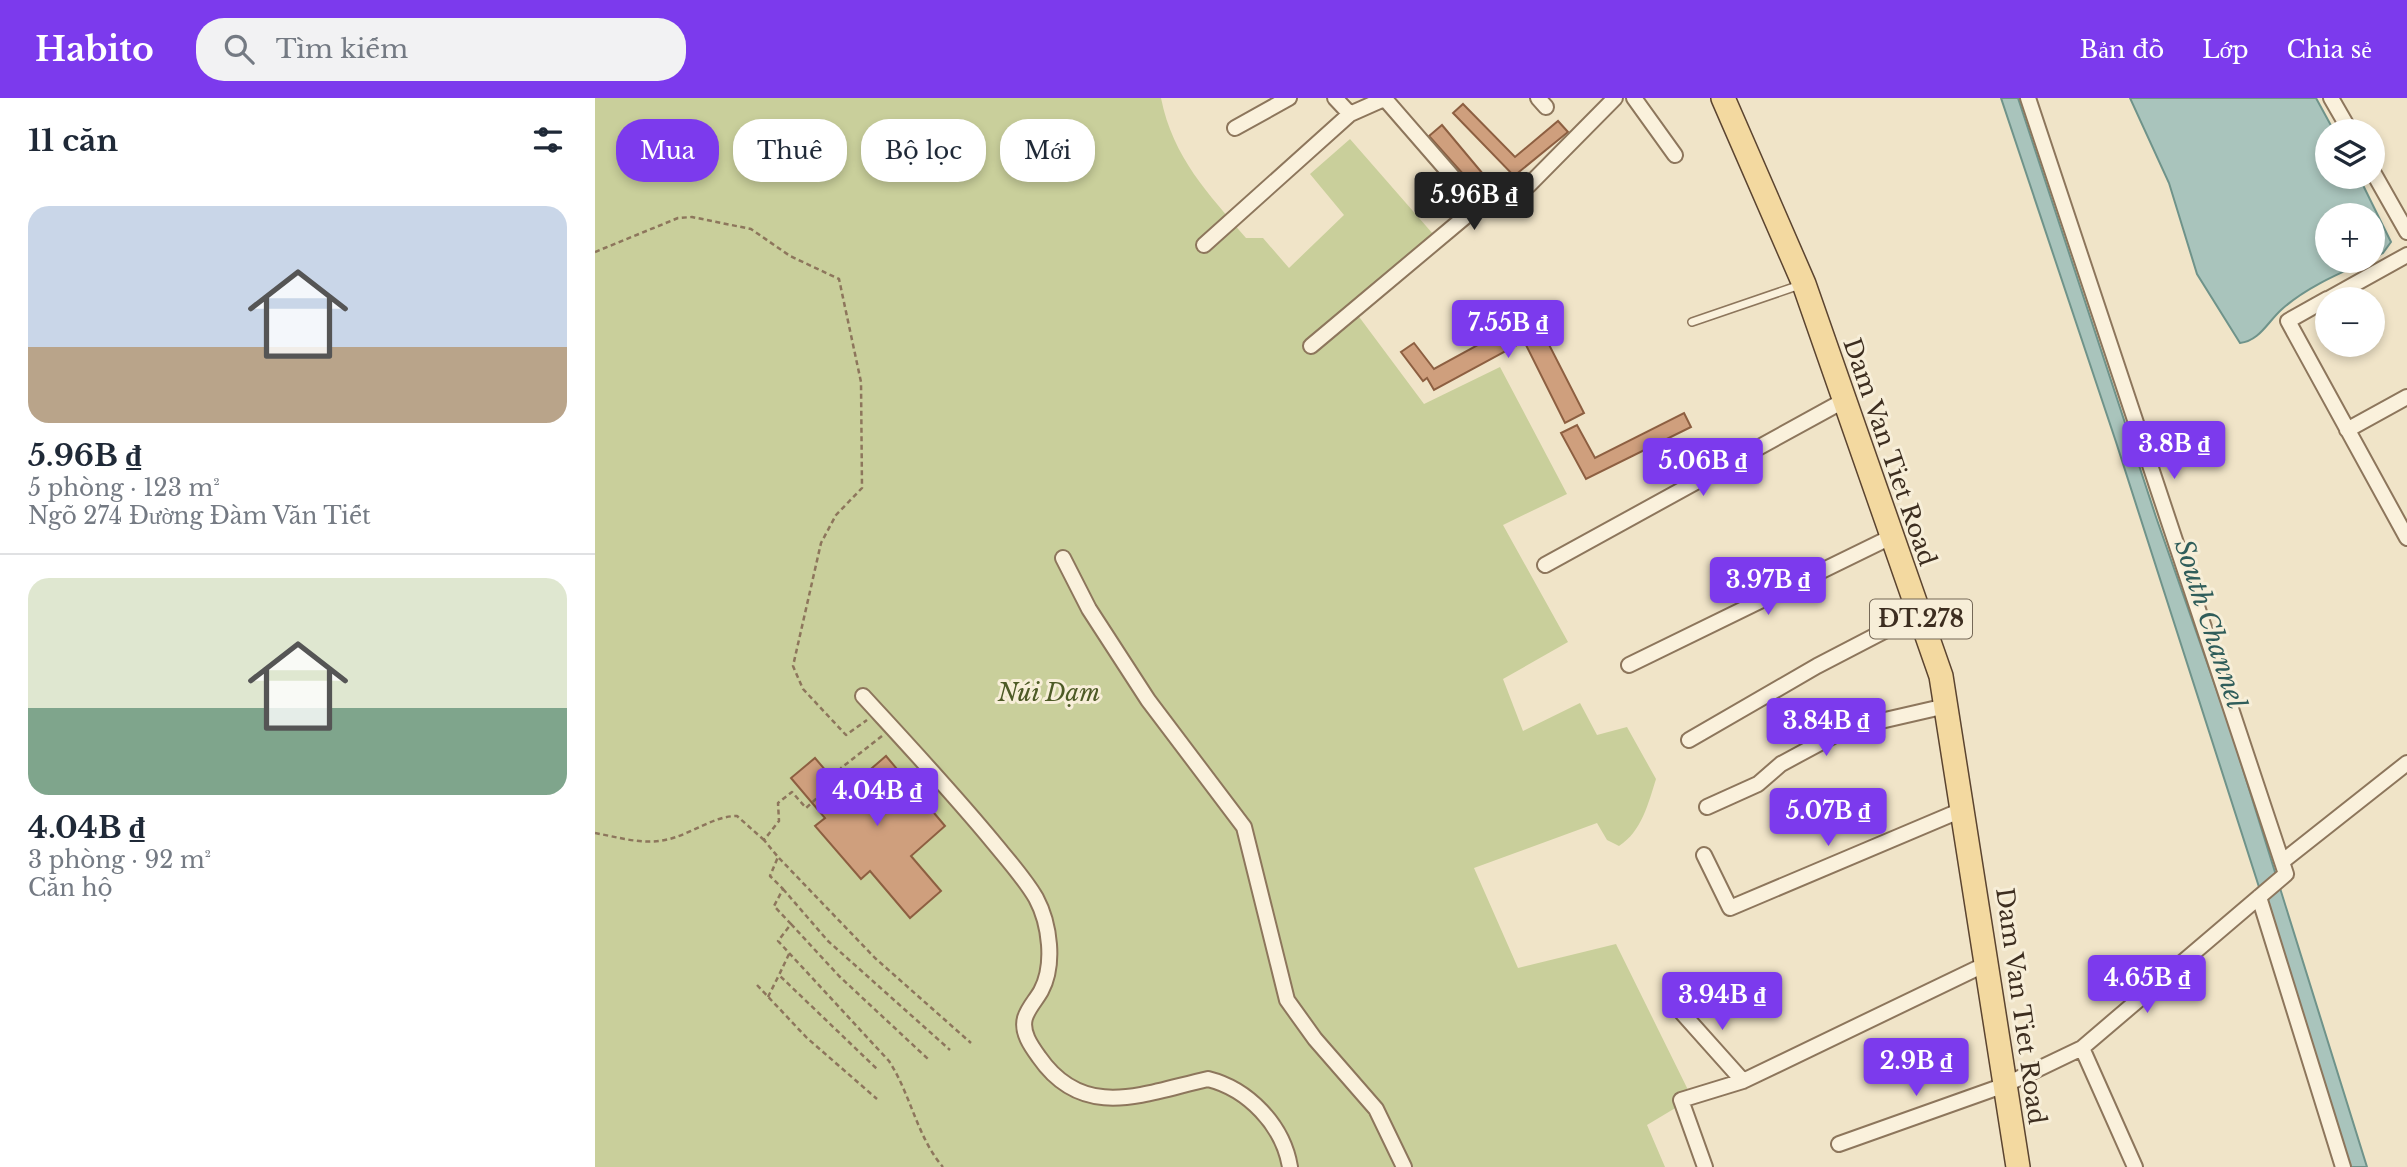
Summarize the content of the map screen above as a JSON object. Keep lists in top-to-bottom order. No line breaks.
{"streets":{"main road":["Dam Van Tiet Road","ĐT.278"]},"water":["South Channel"],"parks":["Núi Dạm"],"page":{"header":"Habito","search":"Tìm kiếm","nav":["Bản đồ","Lớp","Chia sẻ"],"heading":"11 căn","map_buttons":["+","−"],"chip":["Mua","Thuê","Bộ lọc","Mới"],"price":["5.96B ₫","7.55B ₫","3.8B ₫","5.06B ₫","3.97B ₫","3.84B ₫","4.04B ₫","5.07B ₫","4.65B ₫","3.94B ₫","2.9B ₫"],"list":[{"name":"5.96B ₫","note":"5 phòng · 123 m² · Ngõ 274 Đường Đàm Văn Tiết"},{"name":"4.04B ₫","note":"3 phòng · 92 m² · Căn hộ"}]}}
